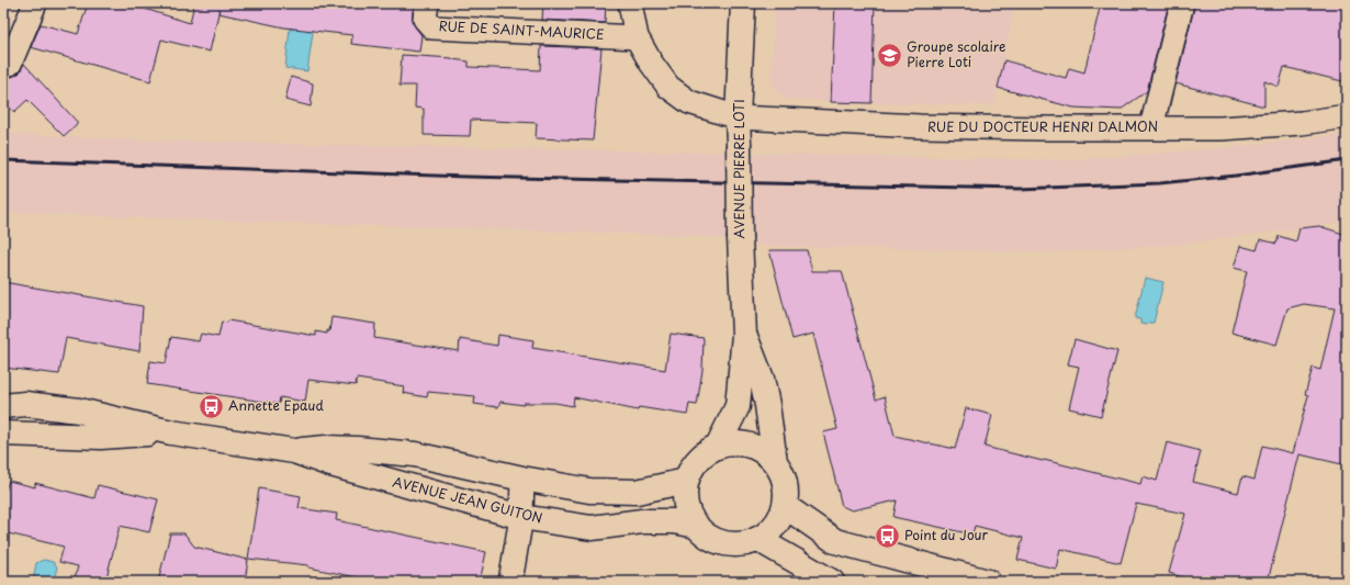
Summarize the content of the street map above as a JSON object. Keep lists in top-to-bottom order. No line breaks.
{"streets":{"main road":["AVENUE PIERRE LOTI","AVENUE JEAN GUITON"],"street":["RUE DE SAINT-MAURICE","RUE DU DOCTEUR HENRI DALMON"]},"crossings":[["RUE DE SAINT-MAURICE","RUE DU DOCTEUR HENRI DALMON"],["RUE DU DOCTEUR HENRI DALMON","AVENUE PIERRE LOTI"],["AVENUE PIERRE LOTI","AVENUE JEAN GUITON"]],"places":{"school or university":["Groupe scolaire Pierre Loti"],"bus stop":["Annette Epaud","Point du Jour"]}}
